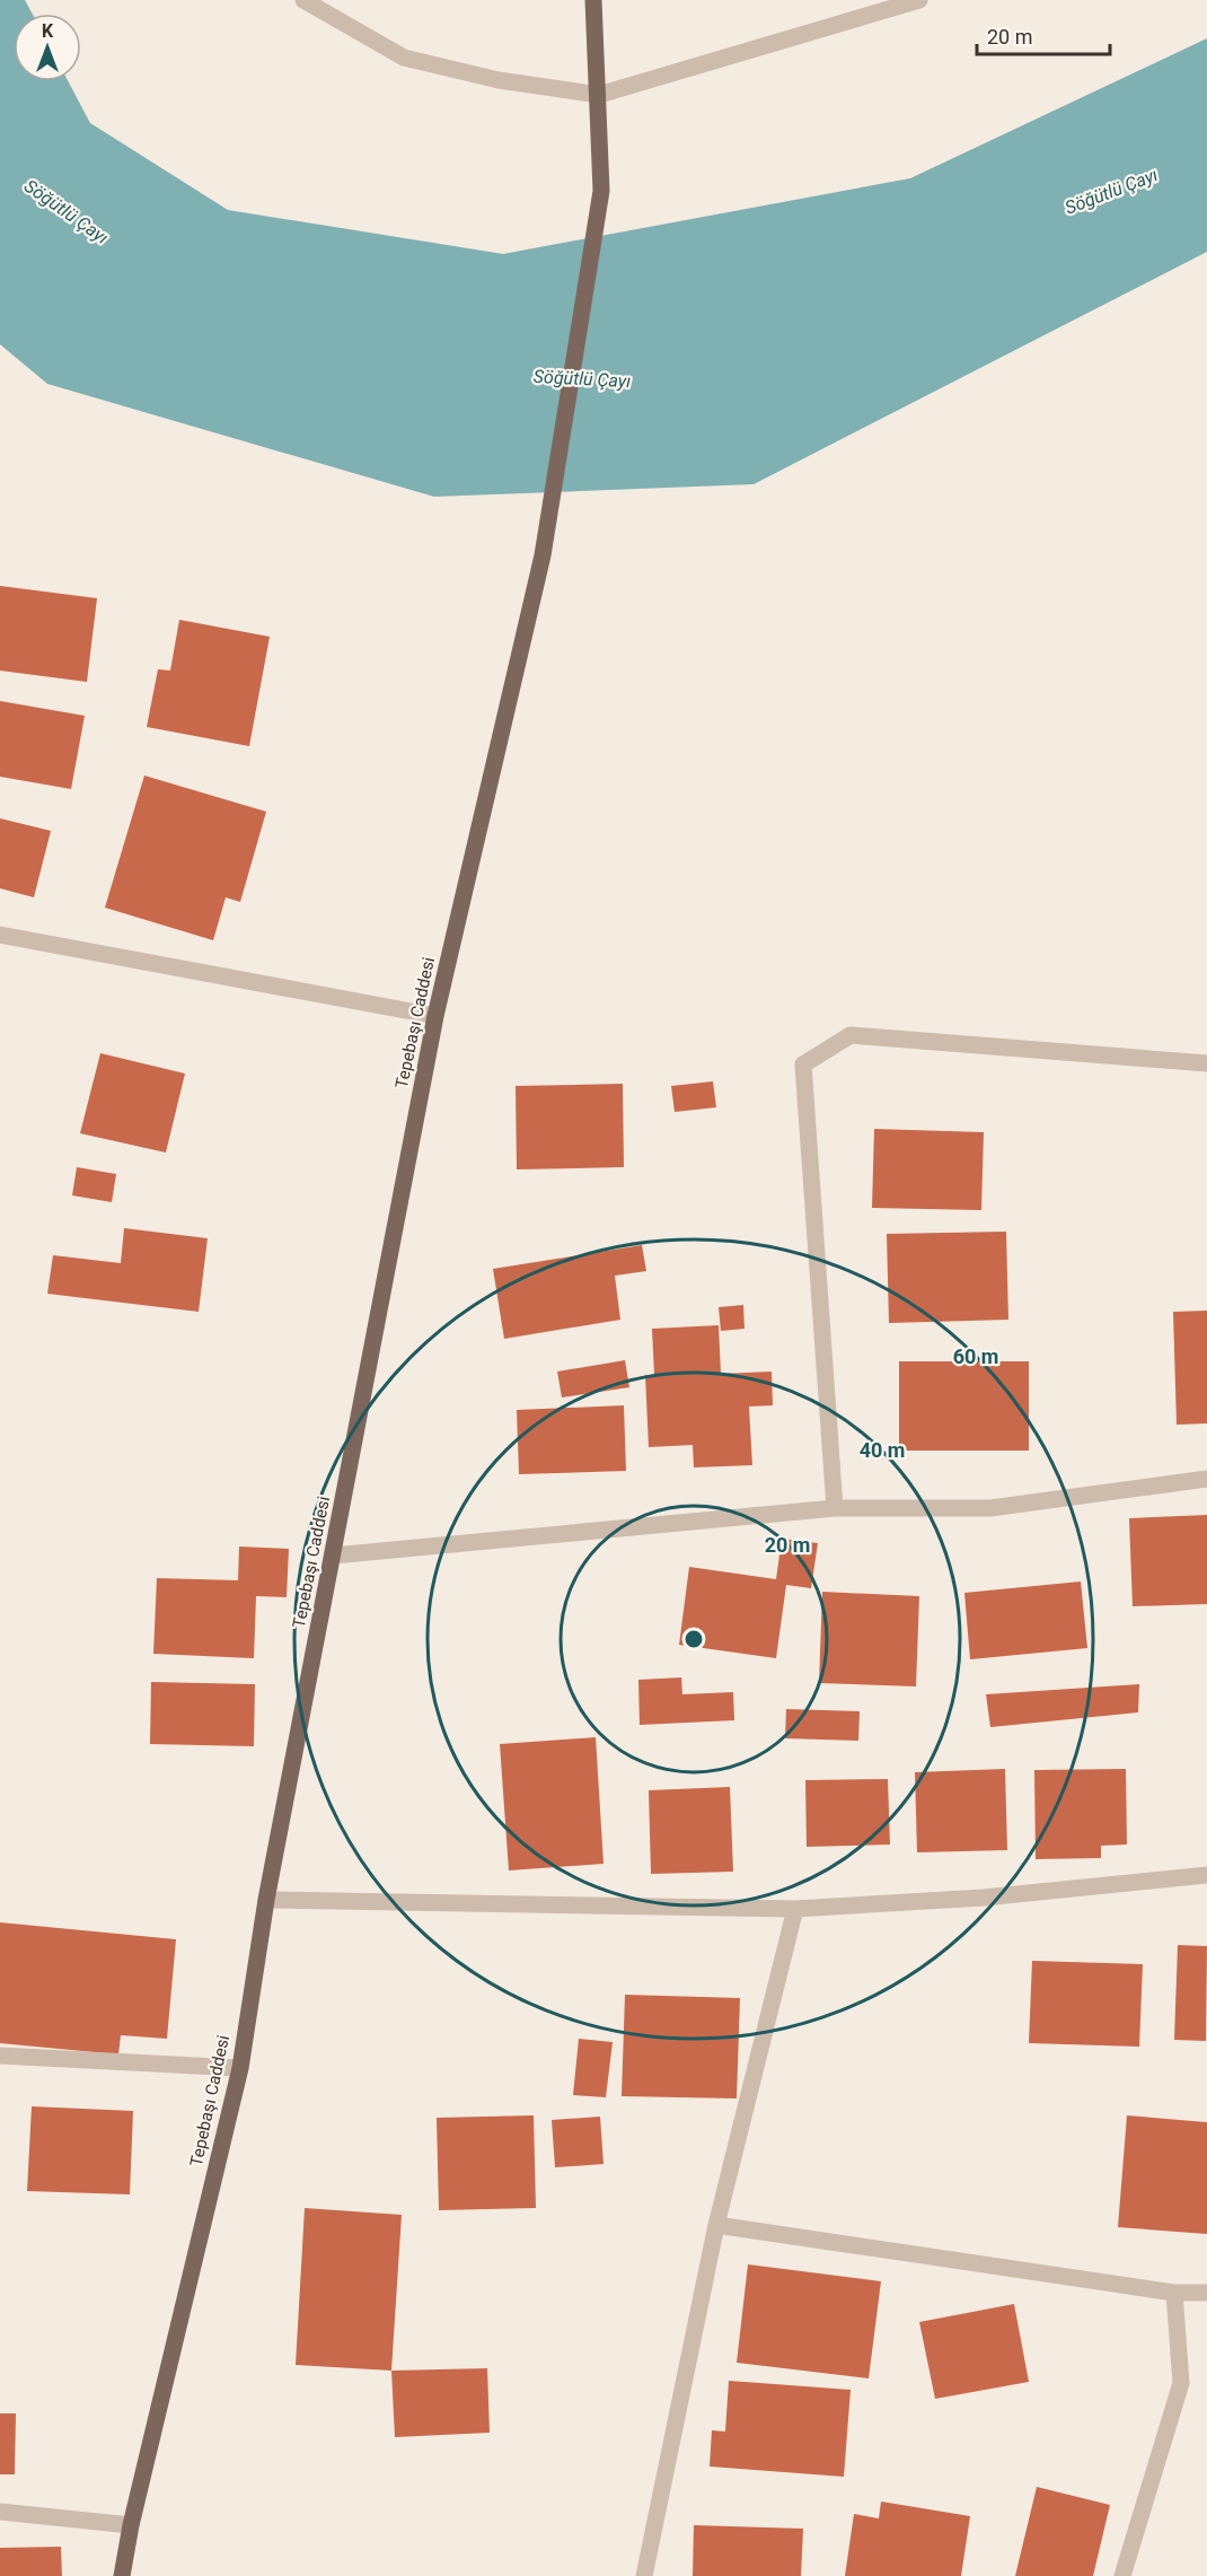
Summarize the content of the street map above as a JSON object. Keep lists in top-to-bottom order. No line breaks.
{"streets":{"main road":["Tepebaşı Caddesi"]},"water":["Söğütlü Çayı"],"scale_bar":"20 m","north":"top","rings":["60 m","40 m","20 m"]}
